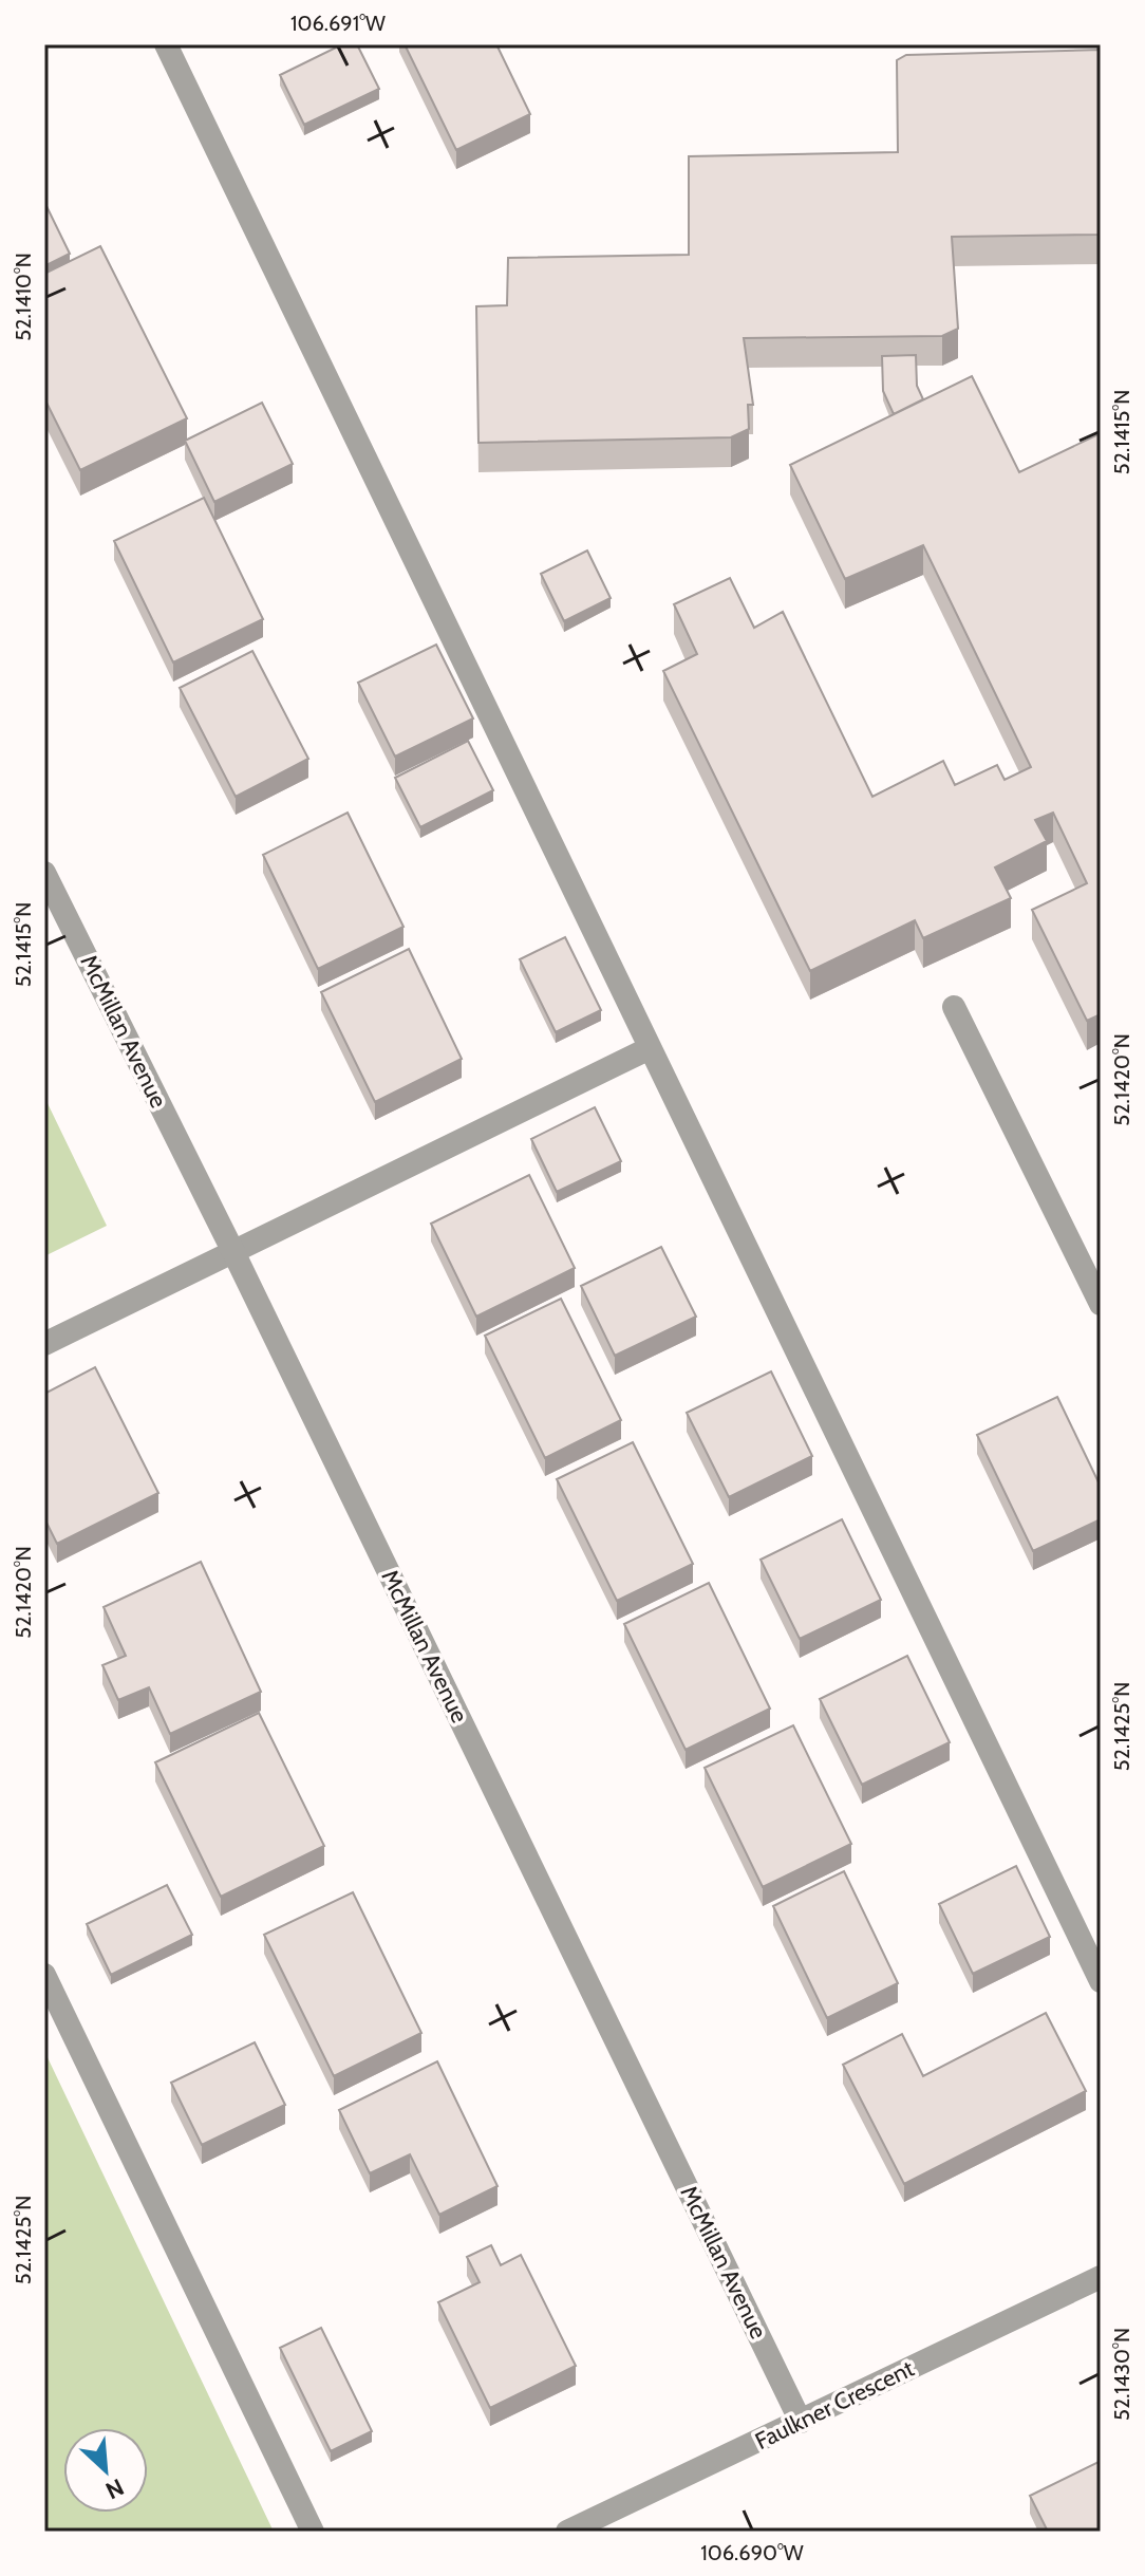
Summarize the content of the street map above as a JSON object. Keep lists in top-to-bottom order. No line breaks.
{"streets":{"street":["McMillan Avenue","Faulkner Crescent"]},"crossings":[["McMillan Avenue","Faulkner Crescent"]],"north":"bottom right","coordinates":["106.691°W","52.1410°N","52.1415°N","52.1420°N","52.1425°N","52.1430°N","106.690°W"]}
